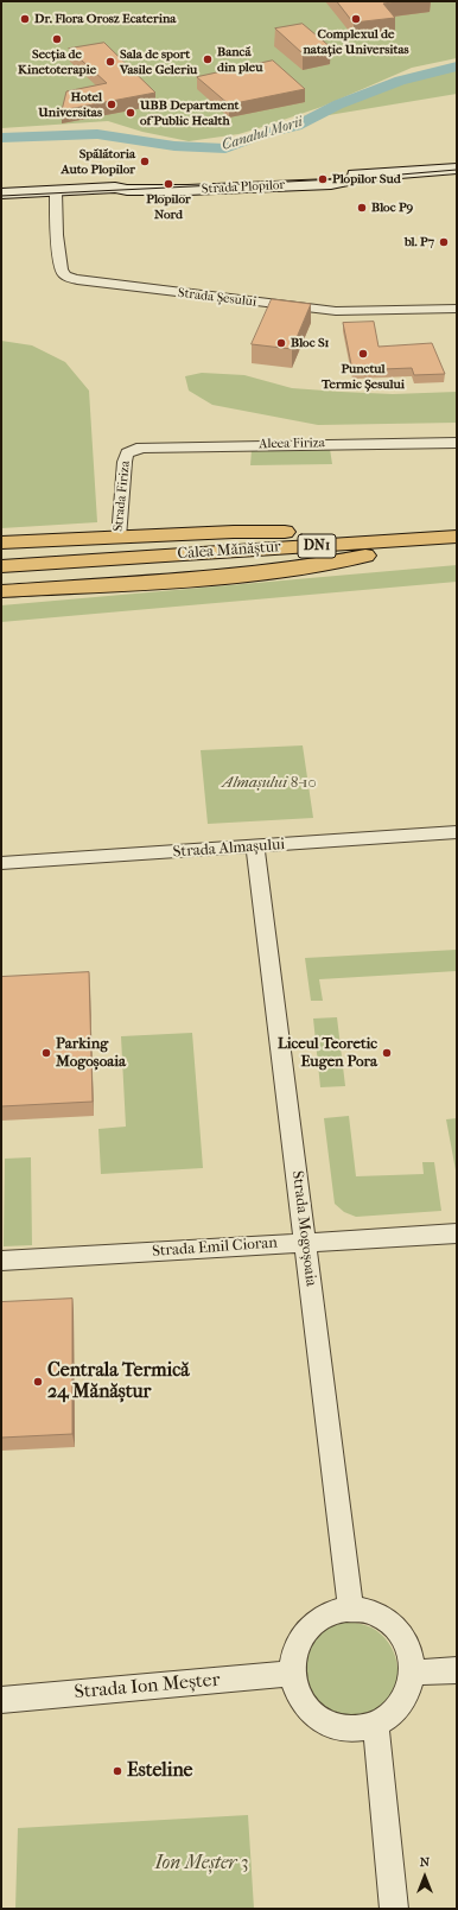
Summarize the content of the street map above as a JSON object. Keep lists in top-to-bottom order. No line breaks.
{"streets":{"main road":["Strada Plopilor","DN1","Calea Mănăștur"],"street":["Strada Șesului","Aleea Firiza","Strada Firiza","Strada Almașului","Strada Mogoșoaia","Strada Emil Cioran","Strada Ion Meșter"]},"crossings":[["Strada Plopilor","Strada Șesului"],["Aleea Firiza","Strada Firiza"],["Strada Almașului","Strada Mogoșoaia"],["Strada Mogoșoaia","Strada Emil Cioran"],["Strada Mogoșoaia","Strada Ion Meșter"]],"water":["Canalul Morii"],"parks":["Almașului 8-10","Ion Meșter 3"],"places":["Dr. Flora Orosz Ecaterina","Complexul de natație Universitas","Secția de Kinetoterapie","Bancă din pleu","Sala de sport Vasile Geleriu","Hotel Universitas","UBB Department of Public Health","Spălătoria Auto Plopilor","Plopilor Sud","Plopilor Nord","Bloc P9","bl. P7","Bloc S1","Punctul Termic Șesului","Parking Mogoșoaia","Liceul Teoretic Eugen Pora","Centrala Termică 24 Mănăștur","Esteline"],"north":"top"}
